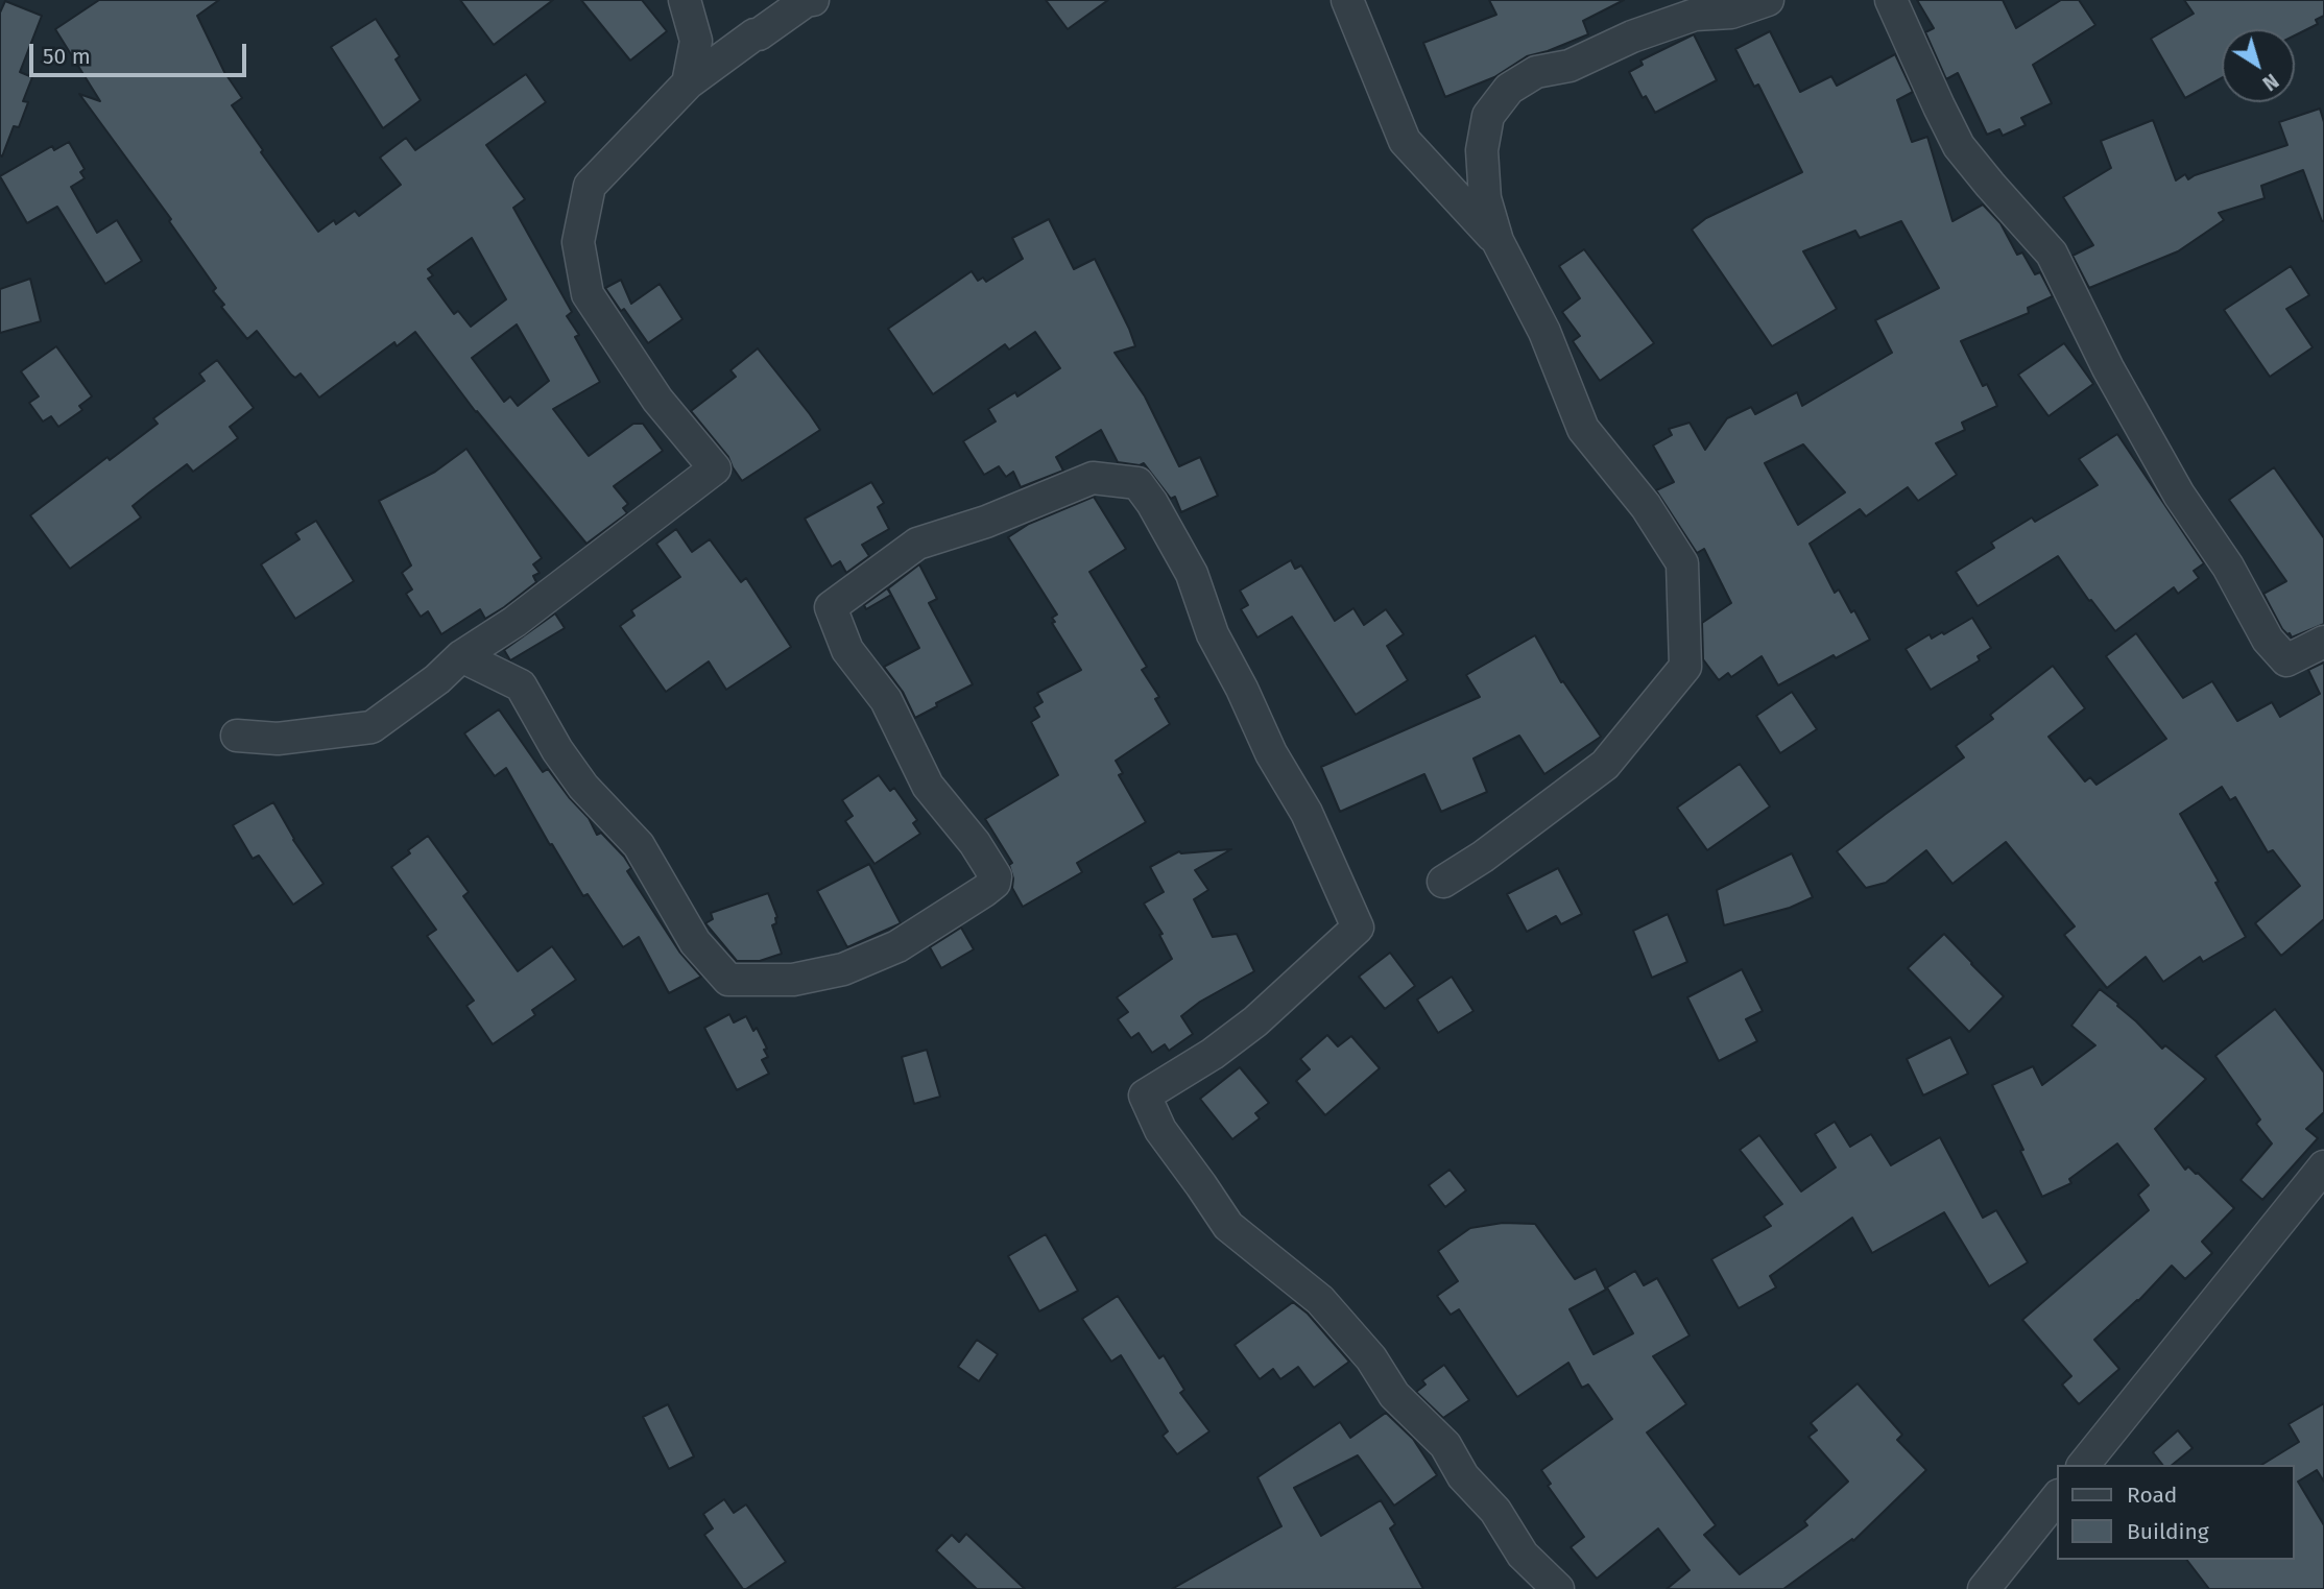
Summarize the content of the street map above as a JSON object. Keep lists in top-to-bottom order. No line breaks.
{"legend":["Road","Building"],"scale_bar":"50 m","north":"bottom right"}
